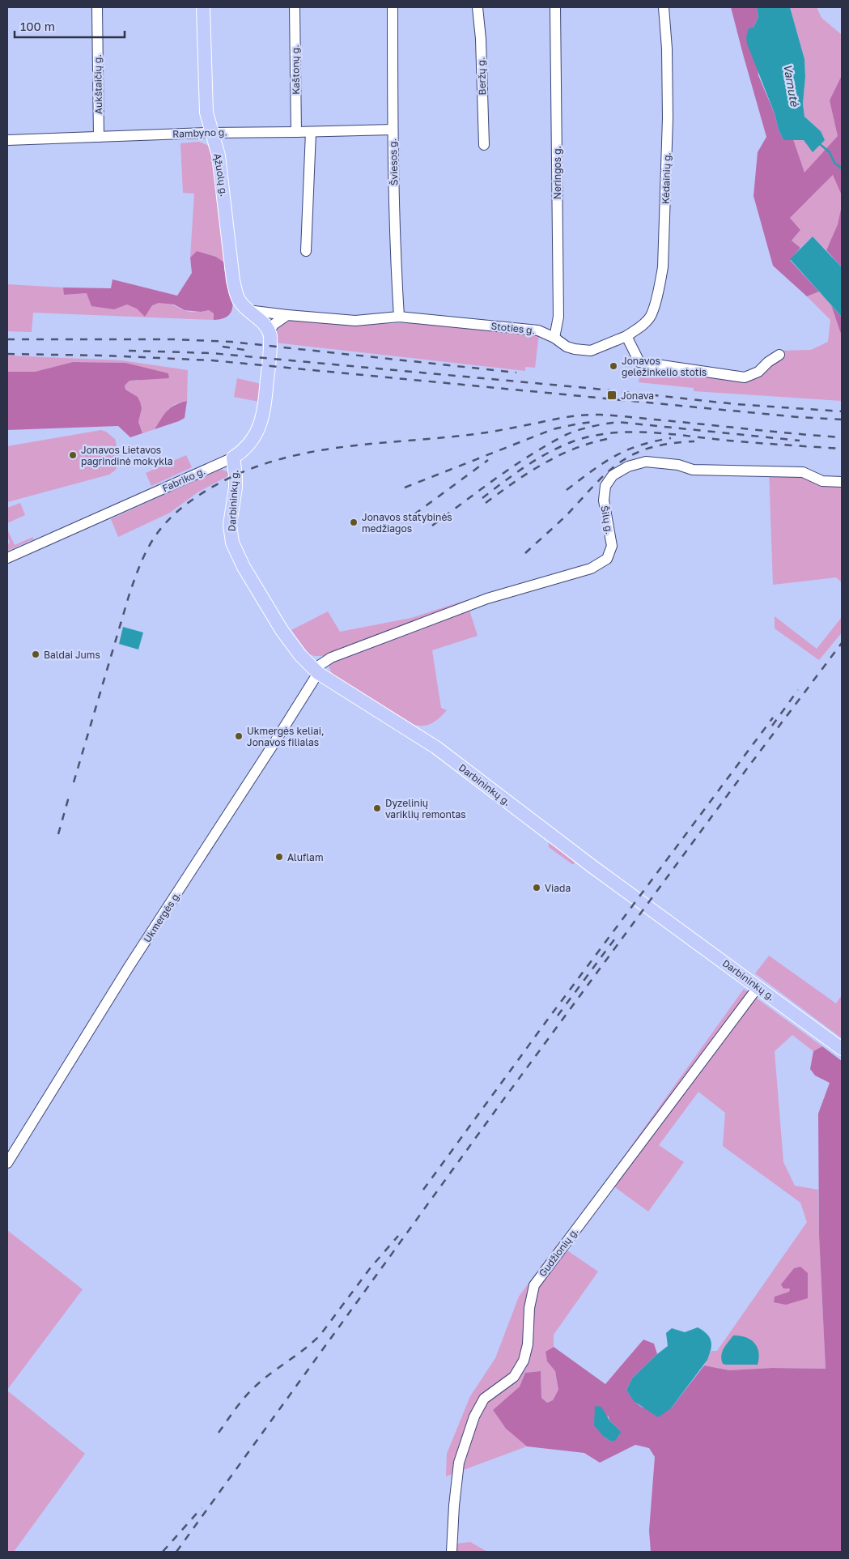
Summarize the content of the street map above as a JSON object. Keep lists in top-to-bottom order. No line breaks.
{"streets":{"main road":["Ąžuolų g.","Fabriko g.","Darbininkų g."],"street":["Kaštonų g.","Beržų g.","Aukštaičių g.","Rambyno g.","Šviesos g.","Neringos g.","Kėdainių g.","Stoties g.","Šilų g.","Ukmergės g.","Gudžionių g."]},"crossings":[["Kaštonų g.","Rambyno g."],["Aukštaičių g.","Rambyno g."],["Rambyno g.","Šviesos g."],["Rambyno g.","Ąžuolų g."],["Šviesos g.","Stoties g."],["Neringos g.","Stoties g."],["Ąžuolų g.","Stoties g."],["Ąžuolų g.","Fabriko g."],["Kėdainių g.","Stoties g."],["Fabriko g.","Darbininkų g."],["Darbininkų g.","Šilų g."],["Darbininkų g.","Ukmergės g."],["Darbininkų g.","Gudžionių g."],["Šilų g.","Ukmergės g."]],"water":["Varnutė"],"places":{"other":["Jonavos geležinkelio stotis","Jonavos Lietavos pagrindinė mokykla","Jonavos statybinės medžiagos","Baldai Jums","Ukmergės keliai, Jonavos filialas","Dyzelinių variklių remontas","Aluflam","Viada"],"transit":["Jonava"]},"scale_bar":"100 m"}
